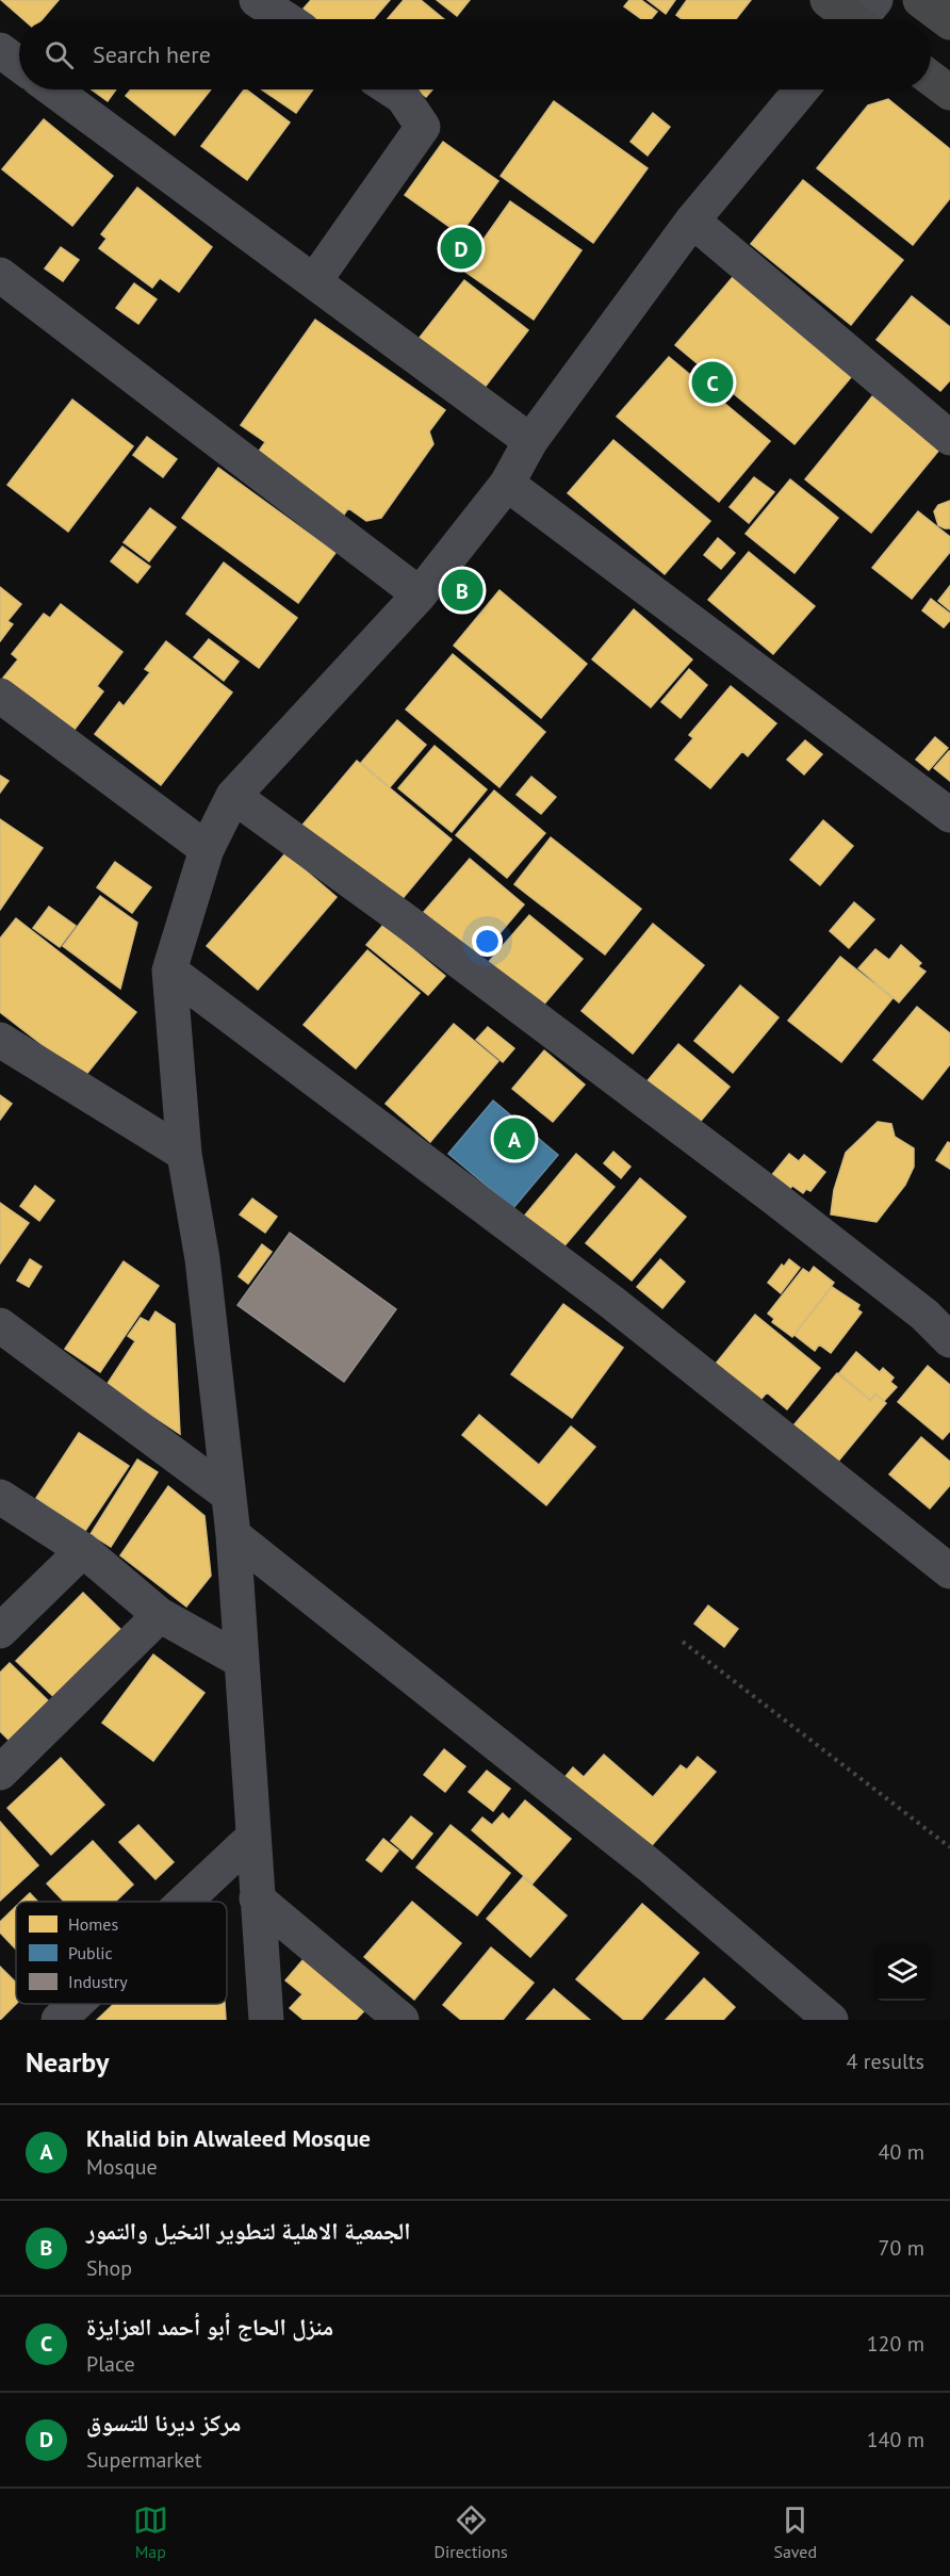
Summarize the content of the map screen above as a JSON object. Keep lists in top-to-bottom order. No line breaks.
{"legend":["Homes","Public","Industry"],"page":{"search":"Search here","pins":["D","C","B","A"],"heading":["Nearby","4 results"],"list":[{"mark":"A","name":"Khalid bin Alwaleed Mosque","note":"Mosque","value":"40 m"},{"mark":"B","name":"الجمعية الاهلية لتطوير النخيل والتمور","note":"Shop","value":"70 m"},{"mark":"C","name":"منزل الحاج أبو أحمد العزايزة","note":"Place","value":"120 m"},{"mark":"D","name":"مركز ديرنا للتسوق","note":"Supermarket","value":"140 m"}],"nav":["Map","Directions","Saved"]}}
